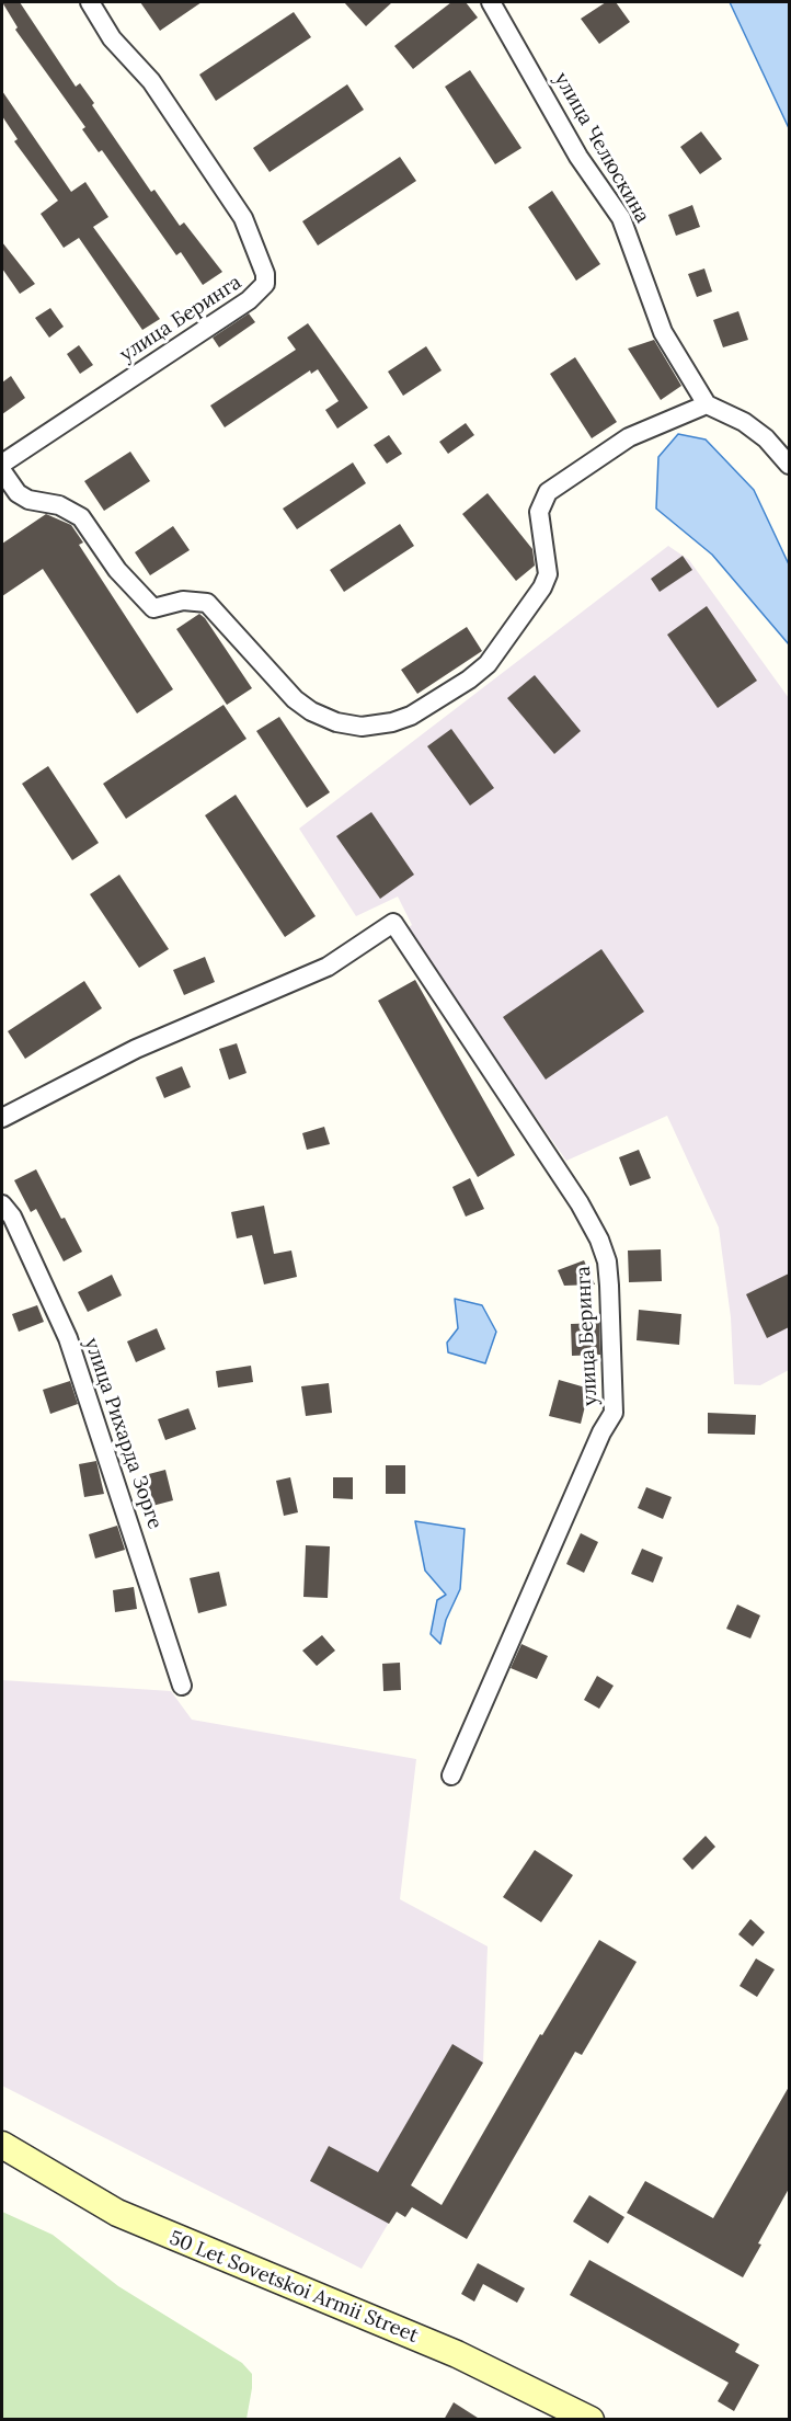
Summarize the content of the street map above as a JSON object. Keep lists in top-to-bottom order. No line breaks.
{"streets":{"main road":["50 Let Sovetskoi Armii Street"],"street":["улица Челюскина","улица Беринга","улица Рихарда Зорге"]}}
